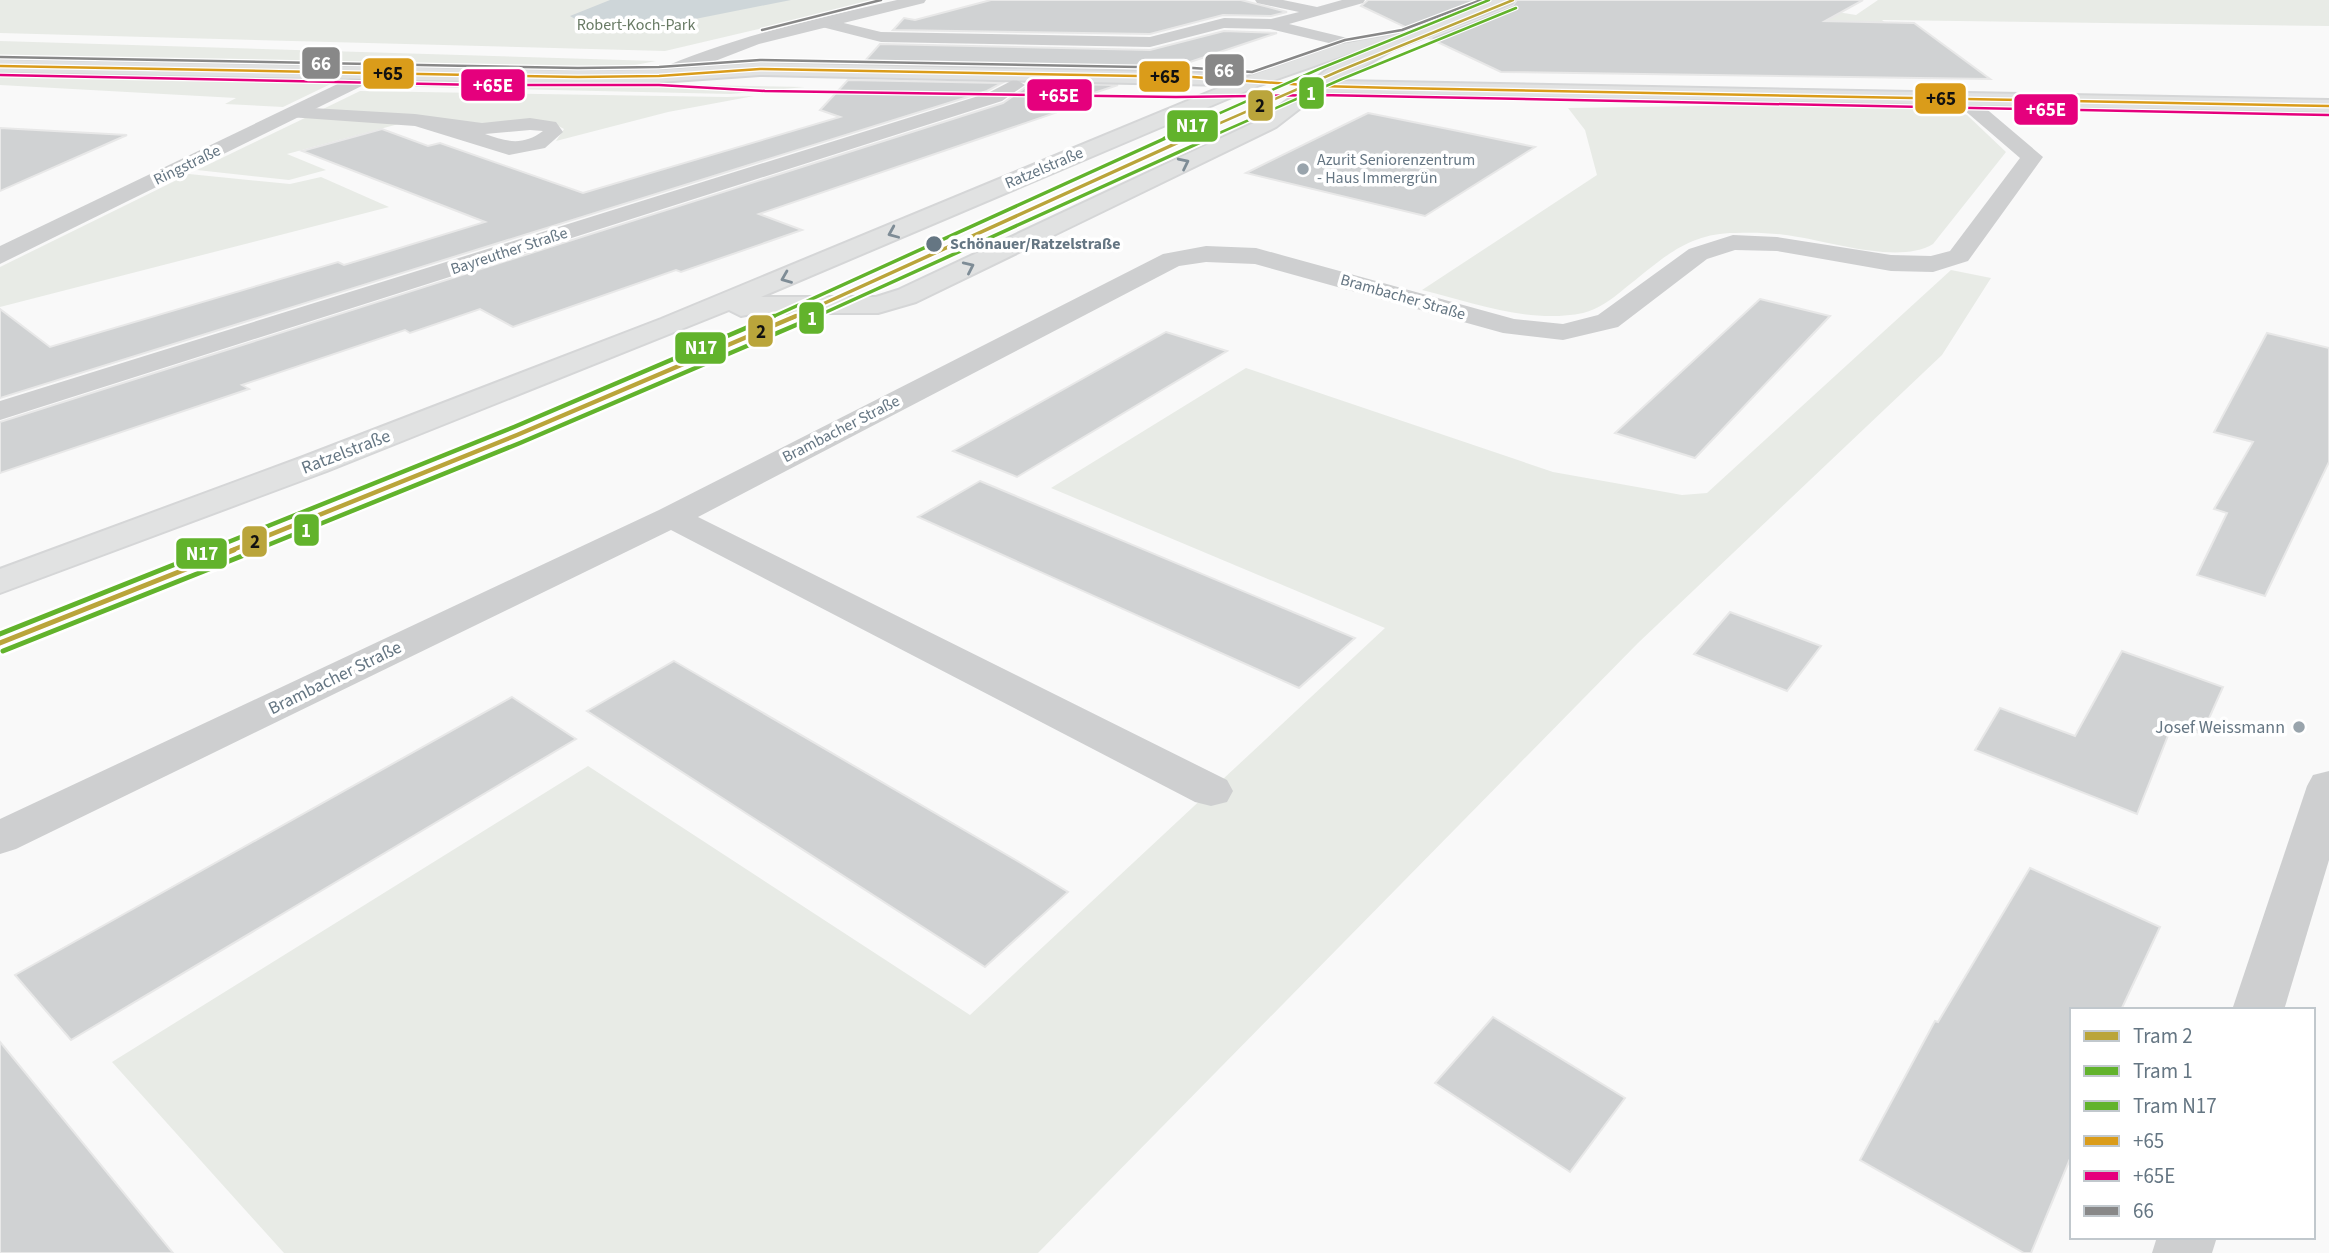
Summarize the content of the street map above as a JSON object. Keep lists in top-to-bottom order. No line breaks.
{"streets":{"main road":["Ratzelstraße"],"street":["Ringstraße","Bayreuther Straße","Brambacher Straße"]},"parks":["Robert-Koch-Park"],"places":["Azurit Seniorenzentrum - Haus Immergrün","Schönauer/Ratzelstraße","Josef Weissmann"],"lines":["tram line 2","tram line N17","transit line 66","tram line 1","transit line +65","transit line +65E"],"legend":["Tram 2","Tram 1","Tram N17","+65","+65E","66"]}
